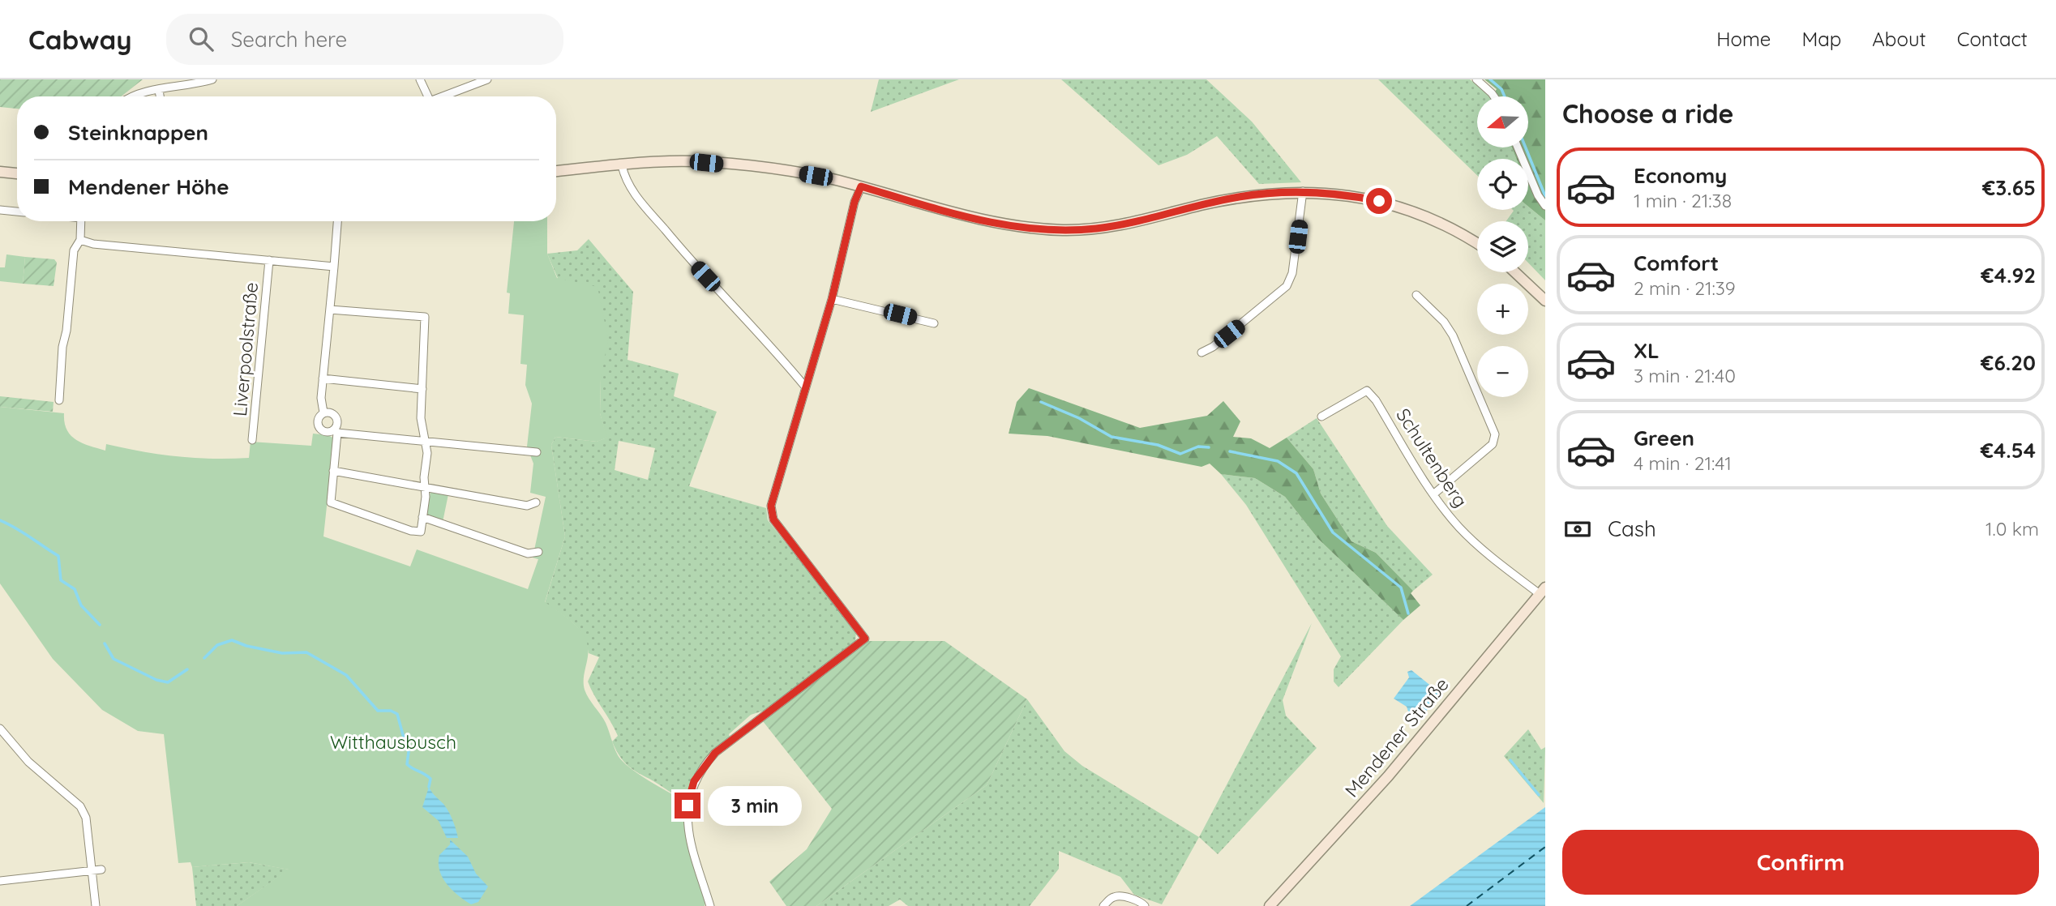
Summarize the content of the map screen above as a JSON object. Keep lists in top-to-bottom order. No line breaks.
{"streets":{"street":["Liverpoolstraße","Schultenberg","Mendener Straße"]},"crossings":[["Schultenberg","Mendener Straße"]],"parks":["Witthausbusch"],"north":"left","page":{"header":"Cabway","search":"Search here","nav":["Home","Map","About","Contact"],"heading":"Choose a ride","map_buttons":["+","−"],"banner":["Steinknappen","Mendener Höhe"],"list":[{"name":"Economy","note":"1 min · 21:38","value":"€3.65"},{"name":"Comfort","note":"2 min · 21:39","value":"€4.92"},{"name":"XL","note":"3 min · 21:40","value":"€6.20"},{"name":"Green","note":"4 min · 21:41","value":"€4.54"}],"pay":["Cash","1.0 km"],"bubble":"3 min","buttons":"Confirm"}}
